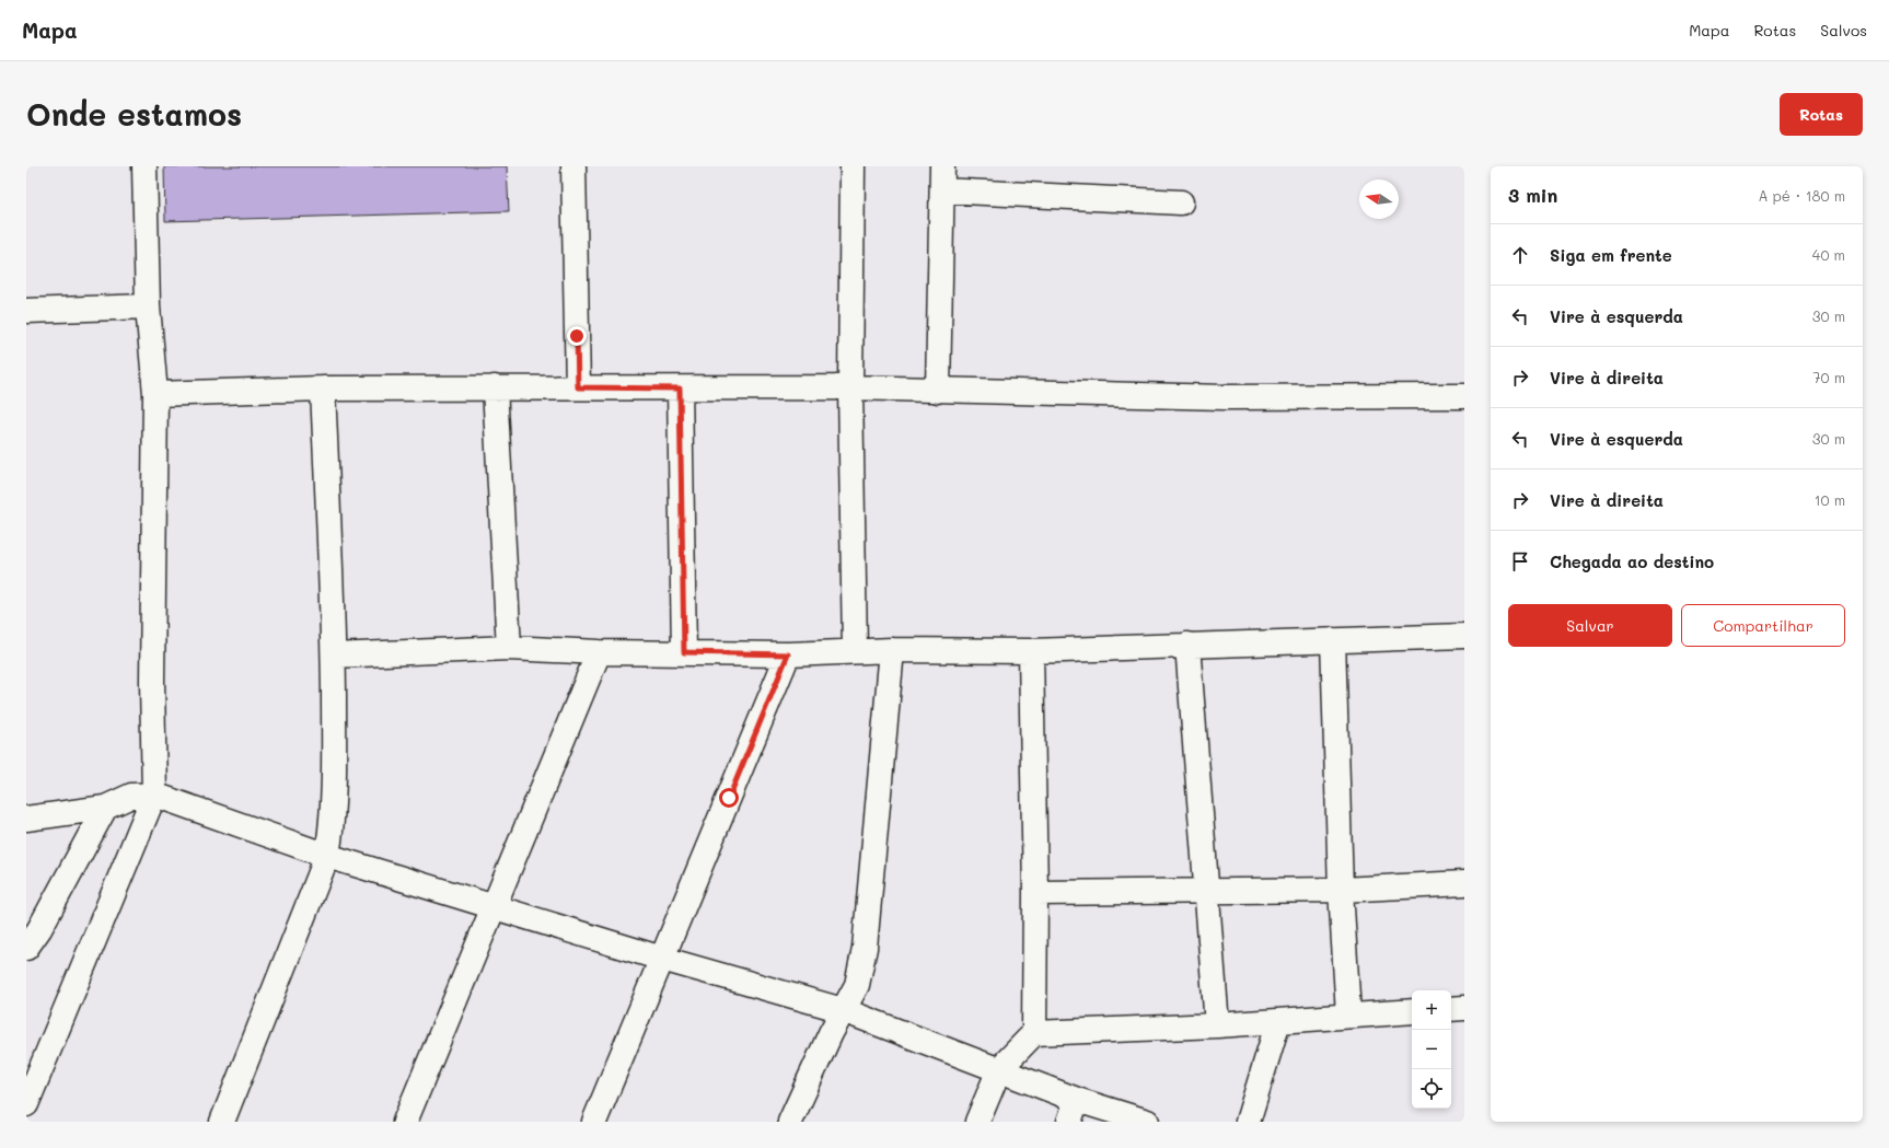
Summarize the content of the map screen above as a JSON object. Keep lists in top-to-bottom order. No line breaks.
{"north":"left","page":{"header":"Mapa","nav":["Mapa","Rotas","Salvos"],"buttons":["Rotas",["Salvar","Compartilhar"]],"title":"Onde estamos","heading":["3 min","A pé · 180 m"],"list":[["Siga em frente","40 m"],["Vire à esquerda","30 m"],["Vire à direita","70 m"],["Vire à esquerda","30 m"],["Vire à direita","10 m"],"Chegada ao destino"],"map_buttons":["+","−"]}}
